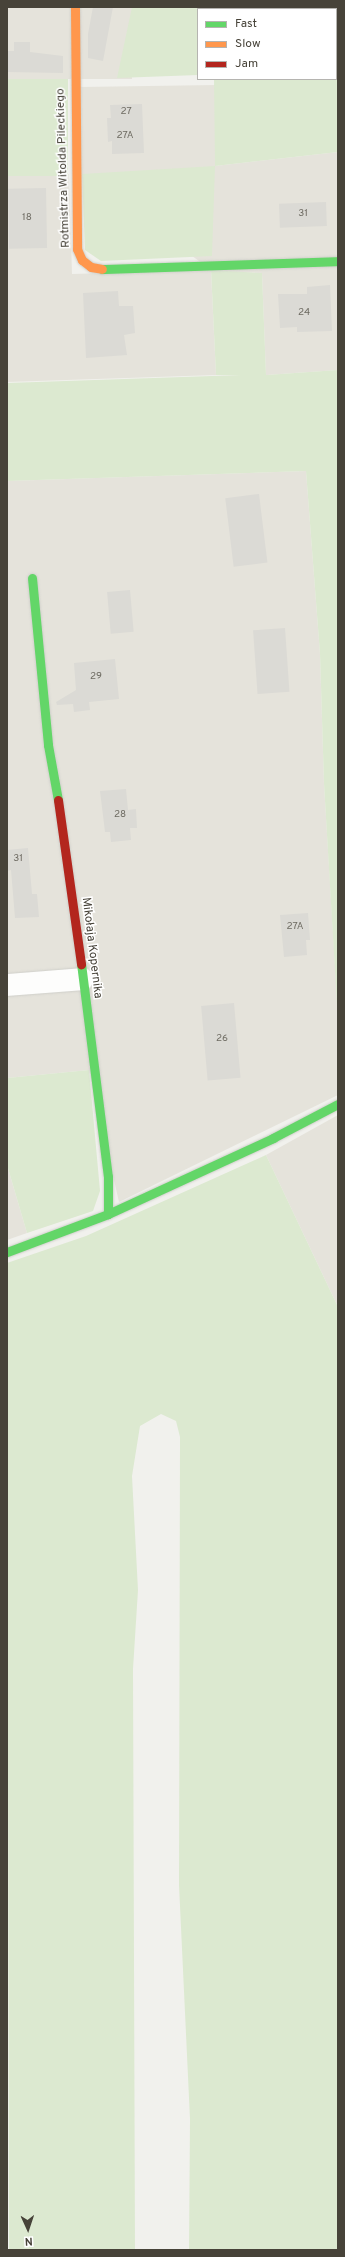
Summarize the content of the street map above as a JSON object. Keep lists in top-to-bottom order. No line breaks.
{"streets":{"street":["Rotmistrza Witolda Pileckiego","Mikołaja Kopernika"]},"house_numbers":["27","27A","31","18","24","29","28","31","27A","26"],"legend":["Fast","Slow","Jam"],"north":"bottom"}
